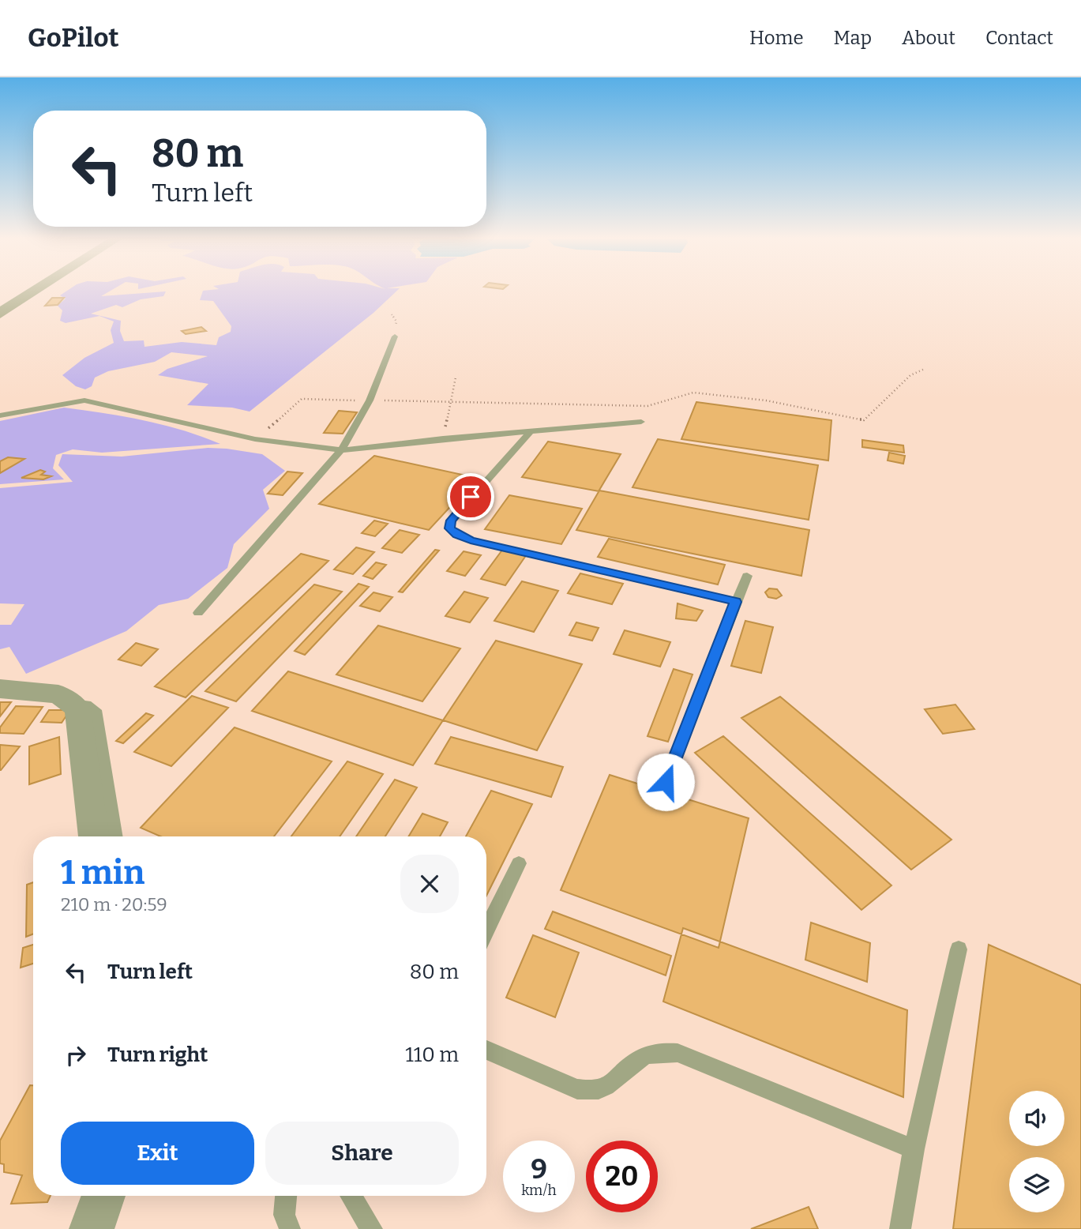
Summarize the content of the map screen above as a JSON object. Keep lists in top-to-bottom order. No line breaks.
{"page":{"header":"GoPilot","nav":["Home","Map","About","Contact"],"turn":["80 m","Turn left"],"heading":["1 min","210 m · 20:59"],"list":[{"name":"Turn left","value":"80 m"},{"name":"Turn right","value":"110 m"}],"buttons":["Exit","Share"],"speed":"9 km/h","limit":"20"}}
